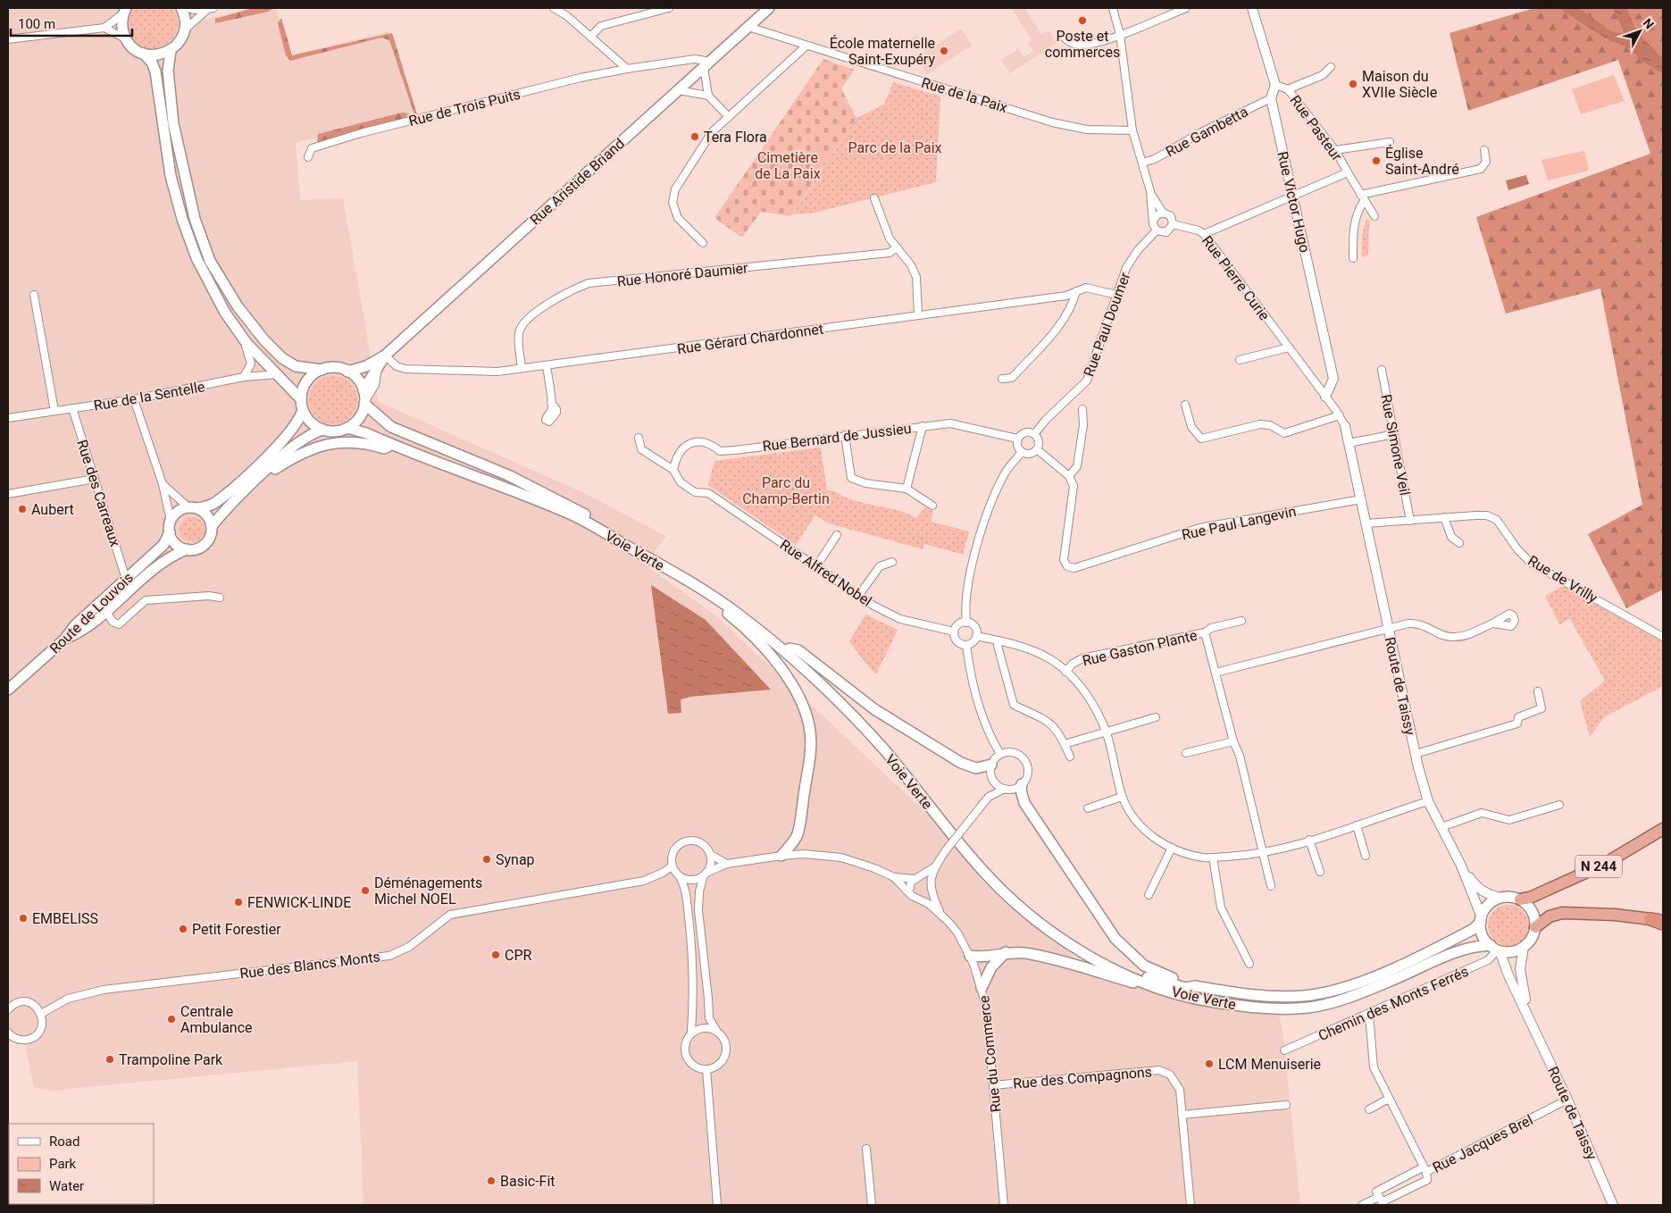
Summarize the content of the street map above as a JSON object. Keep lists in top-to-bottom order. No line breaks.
{"streets":{"highway":["N 244"],"main road":["Rue Aristide Briand","Voie Verte","Route de Louvois"],"street":["Rue de la Paix","Rue de Trois Puits","Rue Pasteur","Rue Gambetta","Rue Victor Hugo","Rue Honoré Daumier","Rue Pierre Curie","Rue Paul Doumer","Rue Gérard Chardonnet","Rue de la Sentelle","Rue Bernard de Jussieu","Rue Simone Veil","Rue des Carreaux","Rue Paul Langevin","Rue Alfred Nobel","Rue de Vrilly","Rue Gaston Plante","Route de Taissy","Rue des Blancs Monts","Chemin des Monts Ferrés","Rue du Commerce","Rue des Compagnons","Rue Jacques Brel"]},"crossings":[["Rue de la Paix","Rue Aristide Briand"],["Rue Pasteur","Rue Victor Hugo"],["Rue Pasteur","Rue Pierre Curie"],["Rue Gambetta","Rue Victor Hugo"],["Rue Aristide Briand","Rue Gérard Chardonnet"],["Rue Aristide Briand","Voie Verte"],["Rue Victor Hugo","Rue Pierre Curie"],["Rue Honoré Daumier","Rue Gérard Chardonnet"],["Rue Pierre Curie","Rue Paul Doumer"],["Rue Paul Doumer","Rue Gérard Chardonnet"],["Rue Paul Doumer","Rue Bernard de Jussieu"],["Rue de la Sentelle","Rue des Carreaux"],["Rue Bernard de Jussieu","Rue Alfred Nobel"],["Rue Simone Veil","Rue de Vrilly"],["Rue des Carreaux","Route de Louvois"],["Rue Paul Langevin","Route de Taissy"],["Voie Verte","Route de Taissy"],["Voie Verte","N 244"],["Voie Verte","Chemin des Monts Ferrés"],["Rue de Vrilly","Route de Taissy"],["Route de Taissy","N 244"],["Route de Taissy","Chemin des Monts Ferrés"],["Route de Taissy","Rue Jacques Brel"],["N 244","Chemin des Monts Ferrés"],["Rue du Commerce","Rue des Compagnons"]],"parks":["Parc de la Paix","Cimetière de La Paix","Parc du Champ-Bertin"],"places":["Poste et commerces","École maternelle Saint-Exupéry","Maison du XVIIe Siècle","Tera Flora","Église Saint-André","Aubert","Synap","Déménagements Michel NOEL","FENWICK-LINDE","EMBELISS","Petit Forestier","CPR","Centrale Ambulance","Trampoline Park","LCM Menuiserie","Basic-Fit"],"legend":["Road","Park","Water"],"scale_bar":"100 m","north":"top right"}
